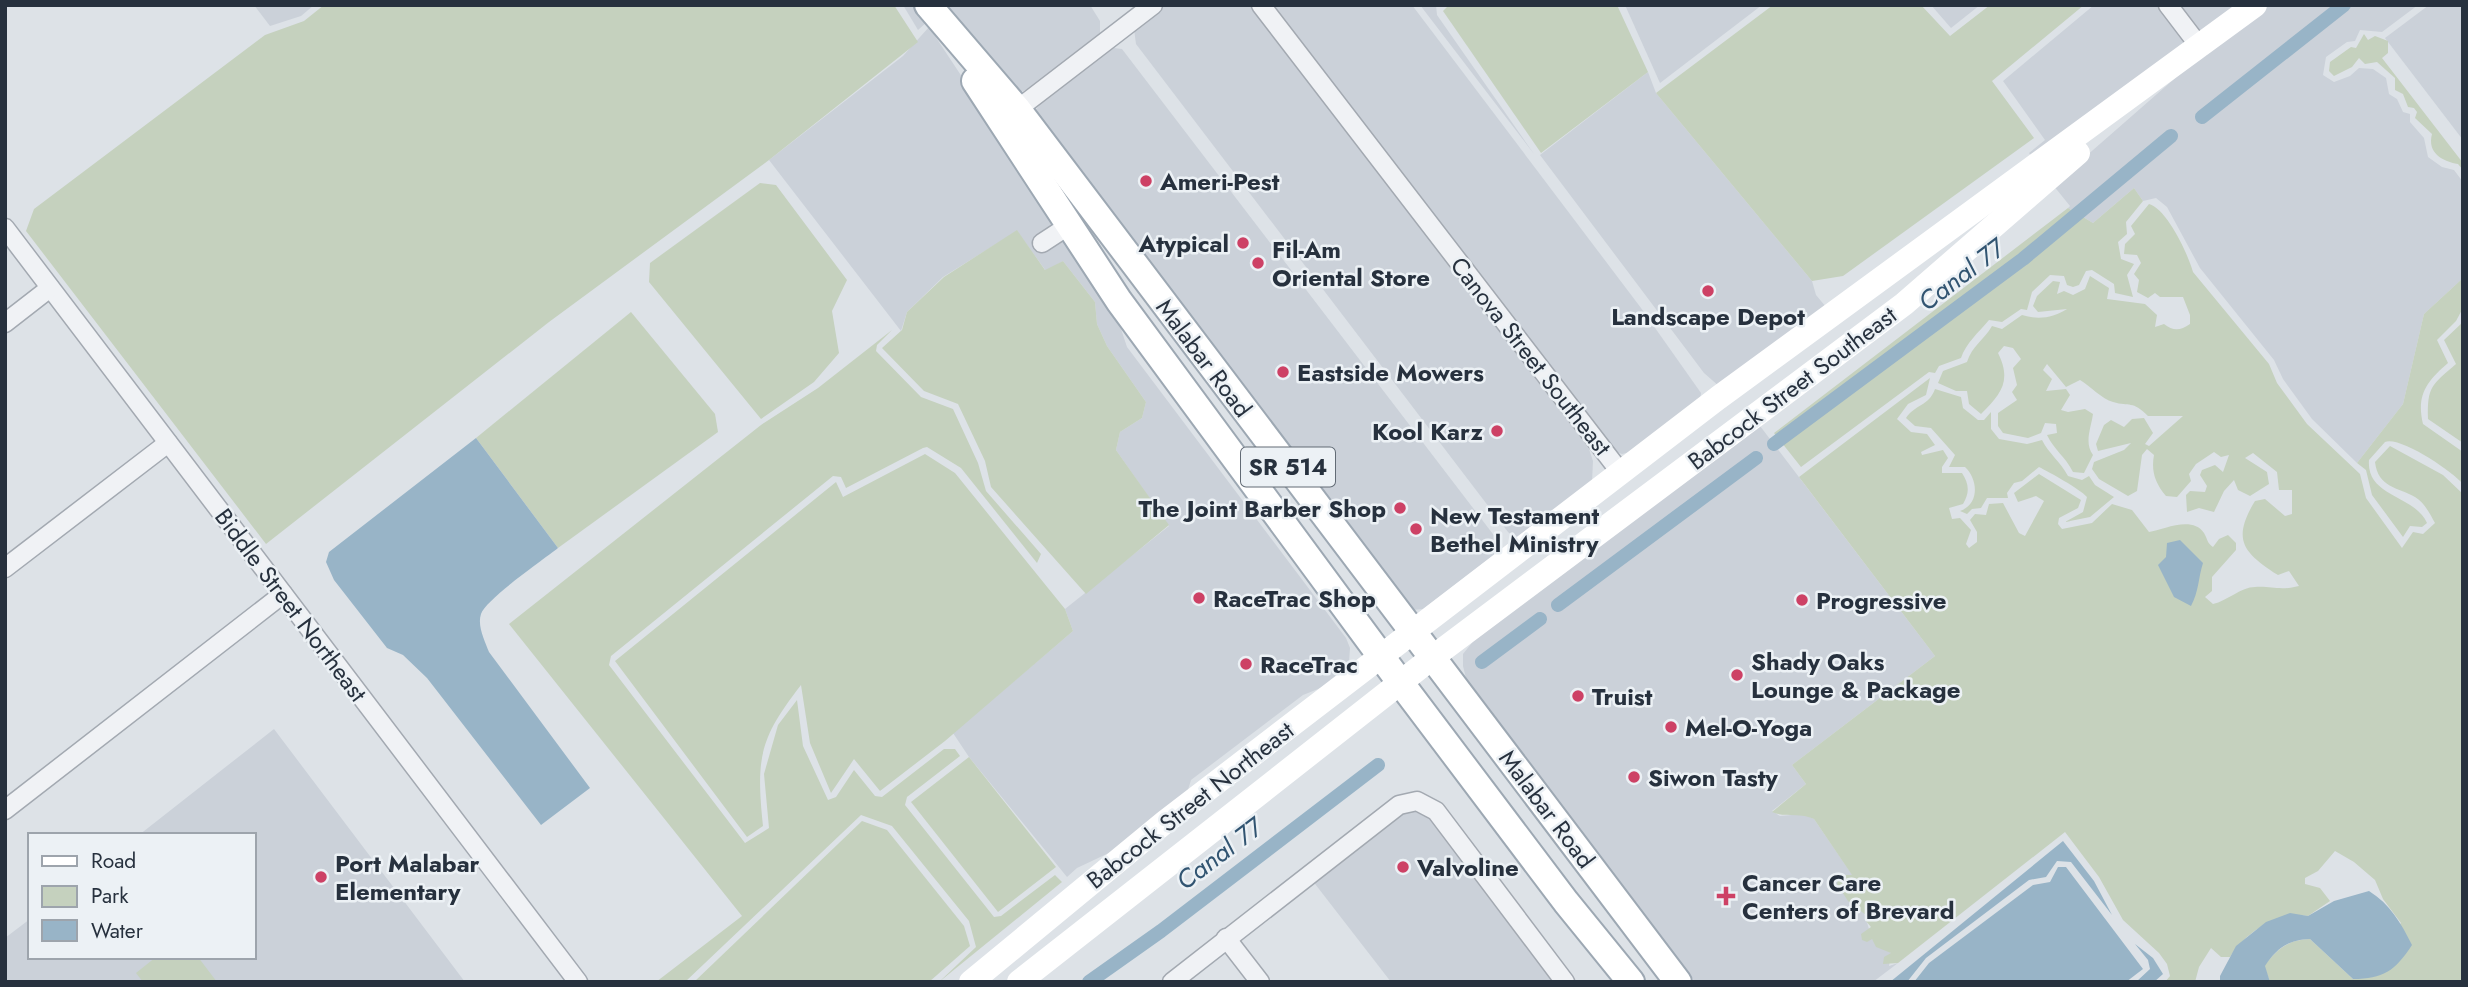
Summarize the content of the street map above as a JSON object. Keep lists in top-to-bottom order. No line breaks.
{"streets":{"main road":["Malabar Road","Babcock Street Southeast","SR 514","Babcock Street Northeast"],"street":["Canova Street Southeast","Biddle Street Northeast"]},"crossings":[["Canova Street Southeast","Babcock Street Southeast"],["Malabar Road","Babcock Street Southeast"],["Malabar Road","Babcock Street Northeast"],["Babcock Street Southeast","Babcock Street Northeast"]],"water":["Canal 77"],"places":{"other":["Ameri-Pest","Atypical","Fil-Am Oriental Store","Landscape Depot","Eastside Mowers","Kool Karz","The Joint Barber Shop","New Testament Bethel Ministry","RaceTrac Shop","Progressive","RaceTrac","Shady Oaks Lounge & Package","Truist","Mel-O-Yoga","Siwon Tasty","Valvoline","Port Malabar Elementary"],"health":["Cancer Care Centers of Brevard"]},"legend":["Road","Park","Water"]}
